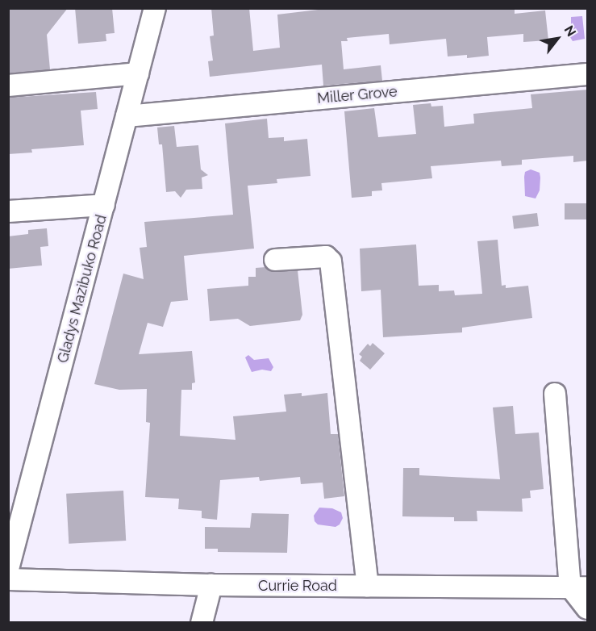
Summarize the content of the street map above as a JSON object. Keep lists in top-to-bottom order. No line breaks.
{"streets":{"street":["Miller Grove","Gladys Mazibuko Road","Currie Road"]},"crossings":[["Miller Grove","Gladys Mazibuko Road"]],"north":"top right"}
